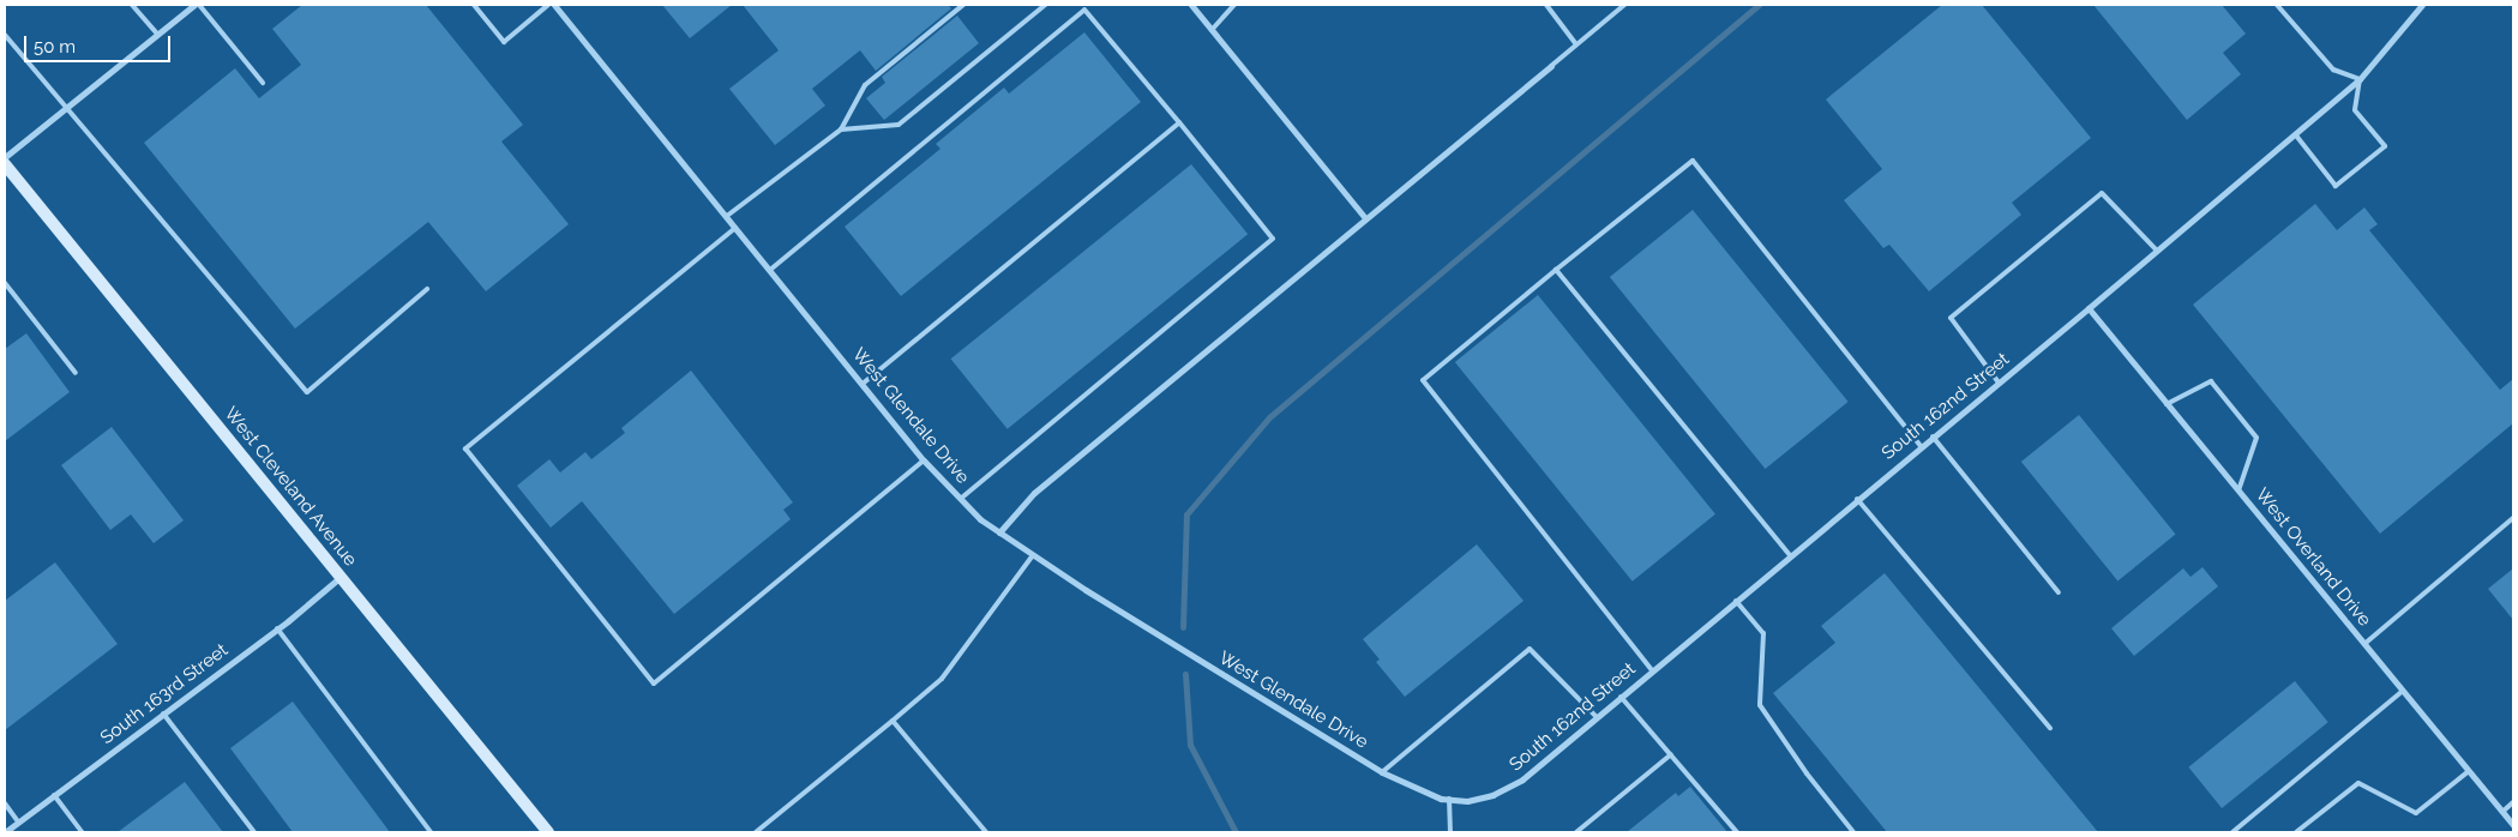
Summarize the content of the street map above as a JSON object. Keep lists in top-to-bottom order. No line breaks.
{"streets":{"main road":["West Cleveland Avenue"],"street":["South 162nd Street","West Glendale Drive","West Overland Drive","South 163rd Street"]},"crossings":[["South 162nd Street","West Glendale Drive"],["South 162nd Street","West Overland Drive"],["West Cleveland Avenue","South 163rd Street"]],"scale_bar":"50 m"}
